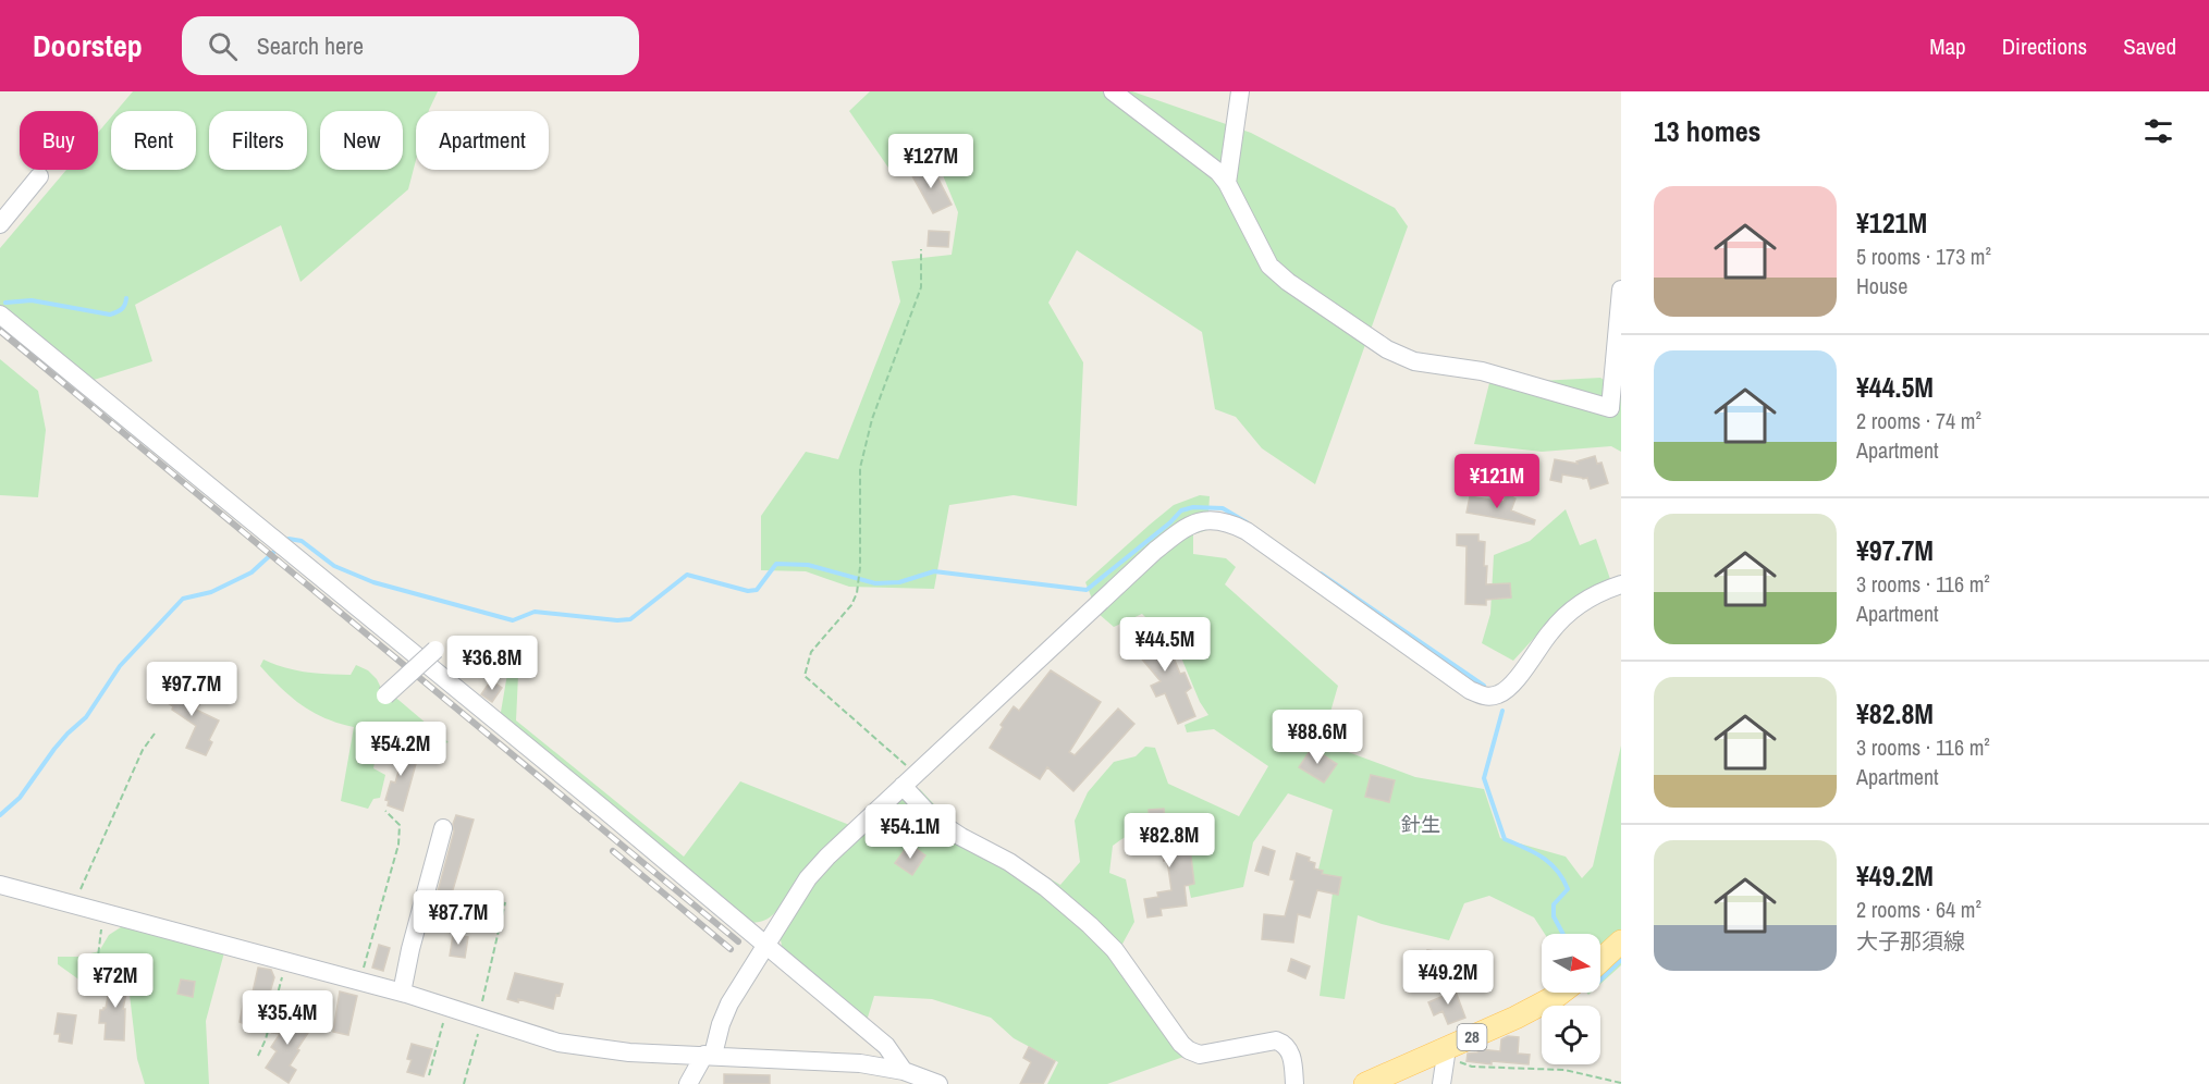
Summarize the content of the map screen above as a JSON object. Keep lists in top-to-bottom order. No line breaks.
{"streets":{"main road":["28"]},"districts":["針生"],"north":"right","page":{"header":"Doorstep","search":"Search here","nav":["Map","Directions","Saved"],"heading":"13 homes","chip":["Buy","Rent","Filters","New","Apartment"],"price":["¥127M","¥121M","¥44.5M","¥36.8M","¥97.7M","¥88.6M","¥54.2M","¥54.1M","¥82.8M","¥87.7M","¥49.2M","¥72M","¥35.4M"],"list":[{"name":"¥121M","note":"5 rooms · 173 m² · House"},{"name":"¥44.5M","note":"2 rooms · 74 m² · Apartment"},{"name":"¥97.7M","note":"3 rooms · 116 m² · Apartment"},{"name":"¥82.8M","note":"3 rooms · 116 m² · Apartment"},{"name":"¥49.2M","note":"2 rooms · 64 m² · 大子那須線"}]}}
